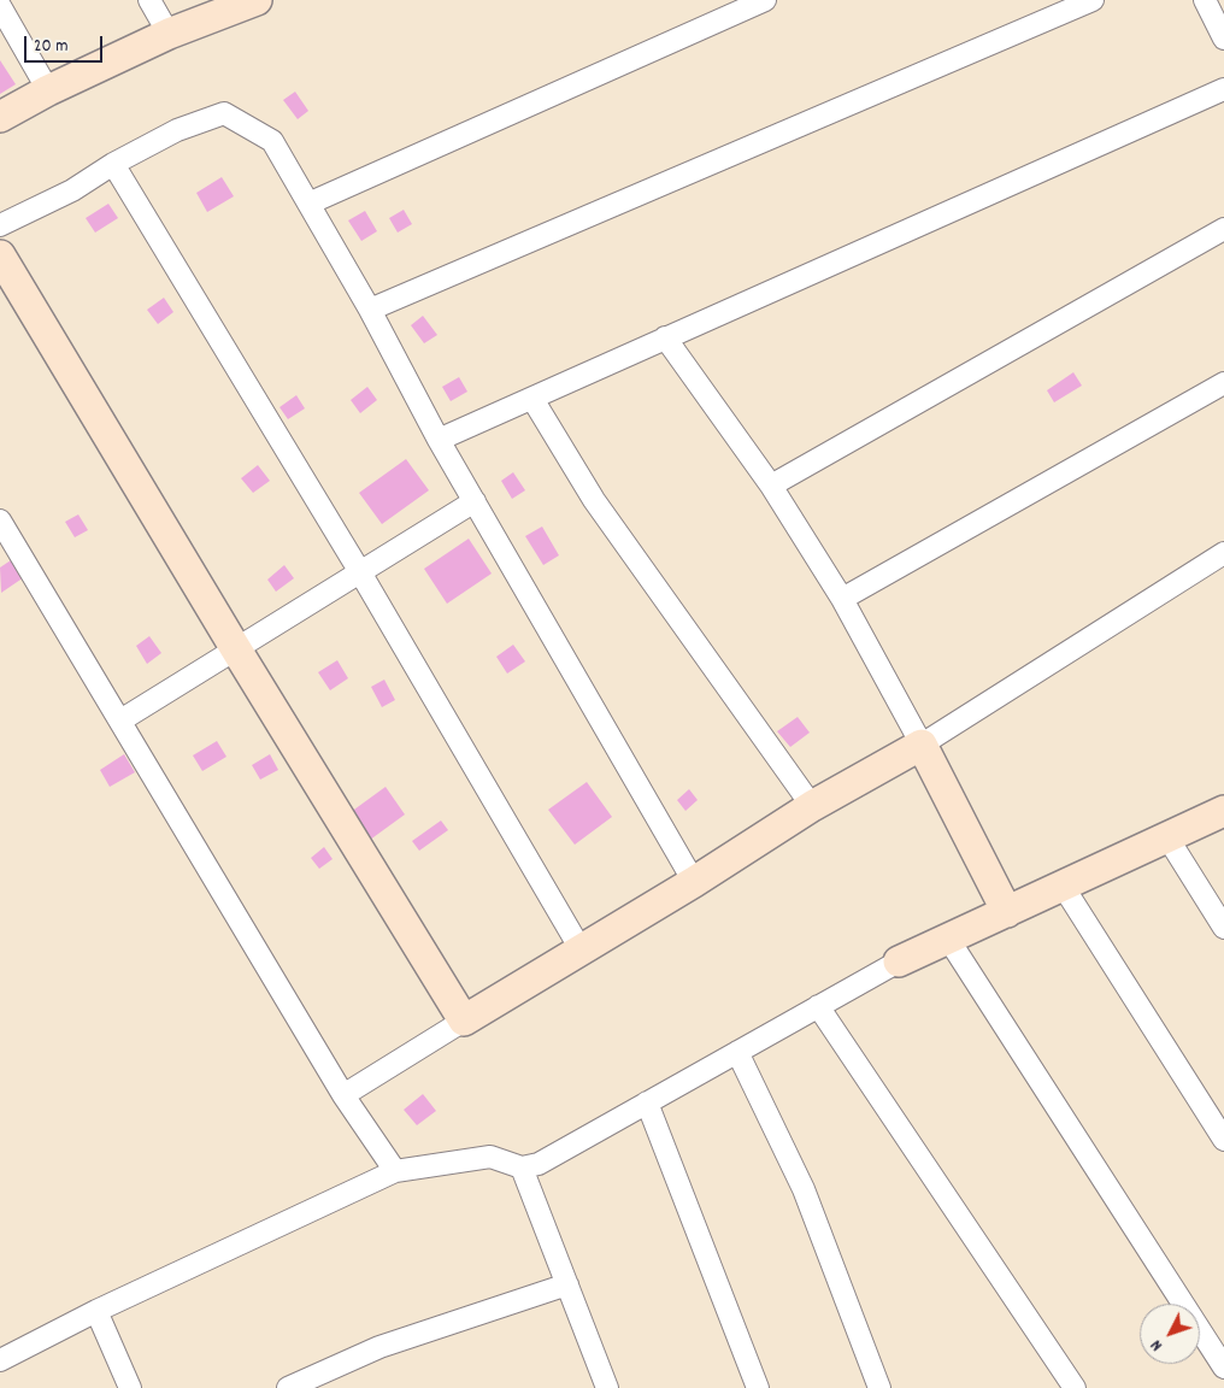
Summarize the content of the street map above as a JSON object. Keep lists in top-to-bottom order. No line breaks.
{"scale_bar":"20 m","north":"bottom left"}
